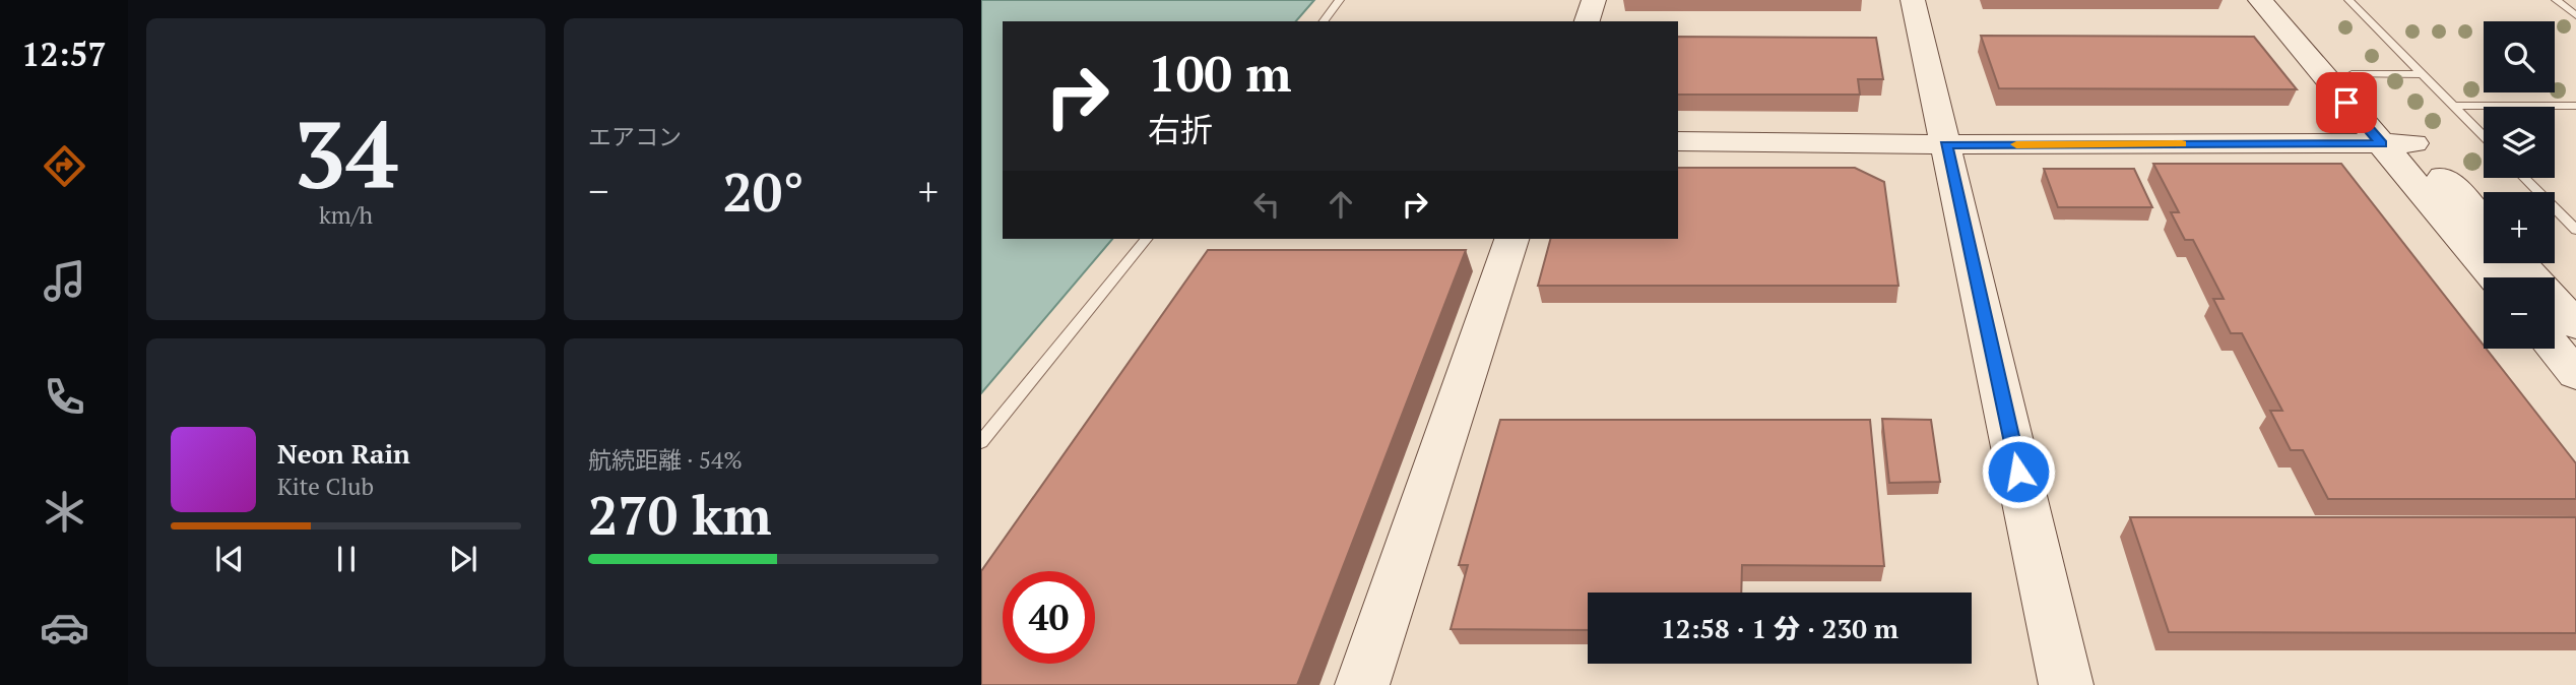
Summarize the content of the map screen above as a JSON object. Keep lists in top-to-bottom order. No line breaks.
{"page":{"tabs":"12:57","tile":[["34","km/h"],"エアコン",["航続距離 · 54%","270 km"]],"map_buttons":["+","−"],"turn":["100 m","右折"],"heat":["−","20°","+"],"song":["Neon Rain","Kite Club"],"limit":"40","trip":"12:58 · 1 分 · 230 m"}}
